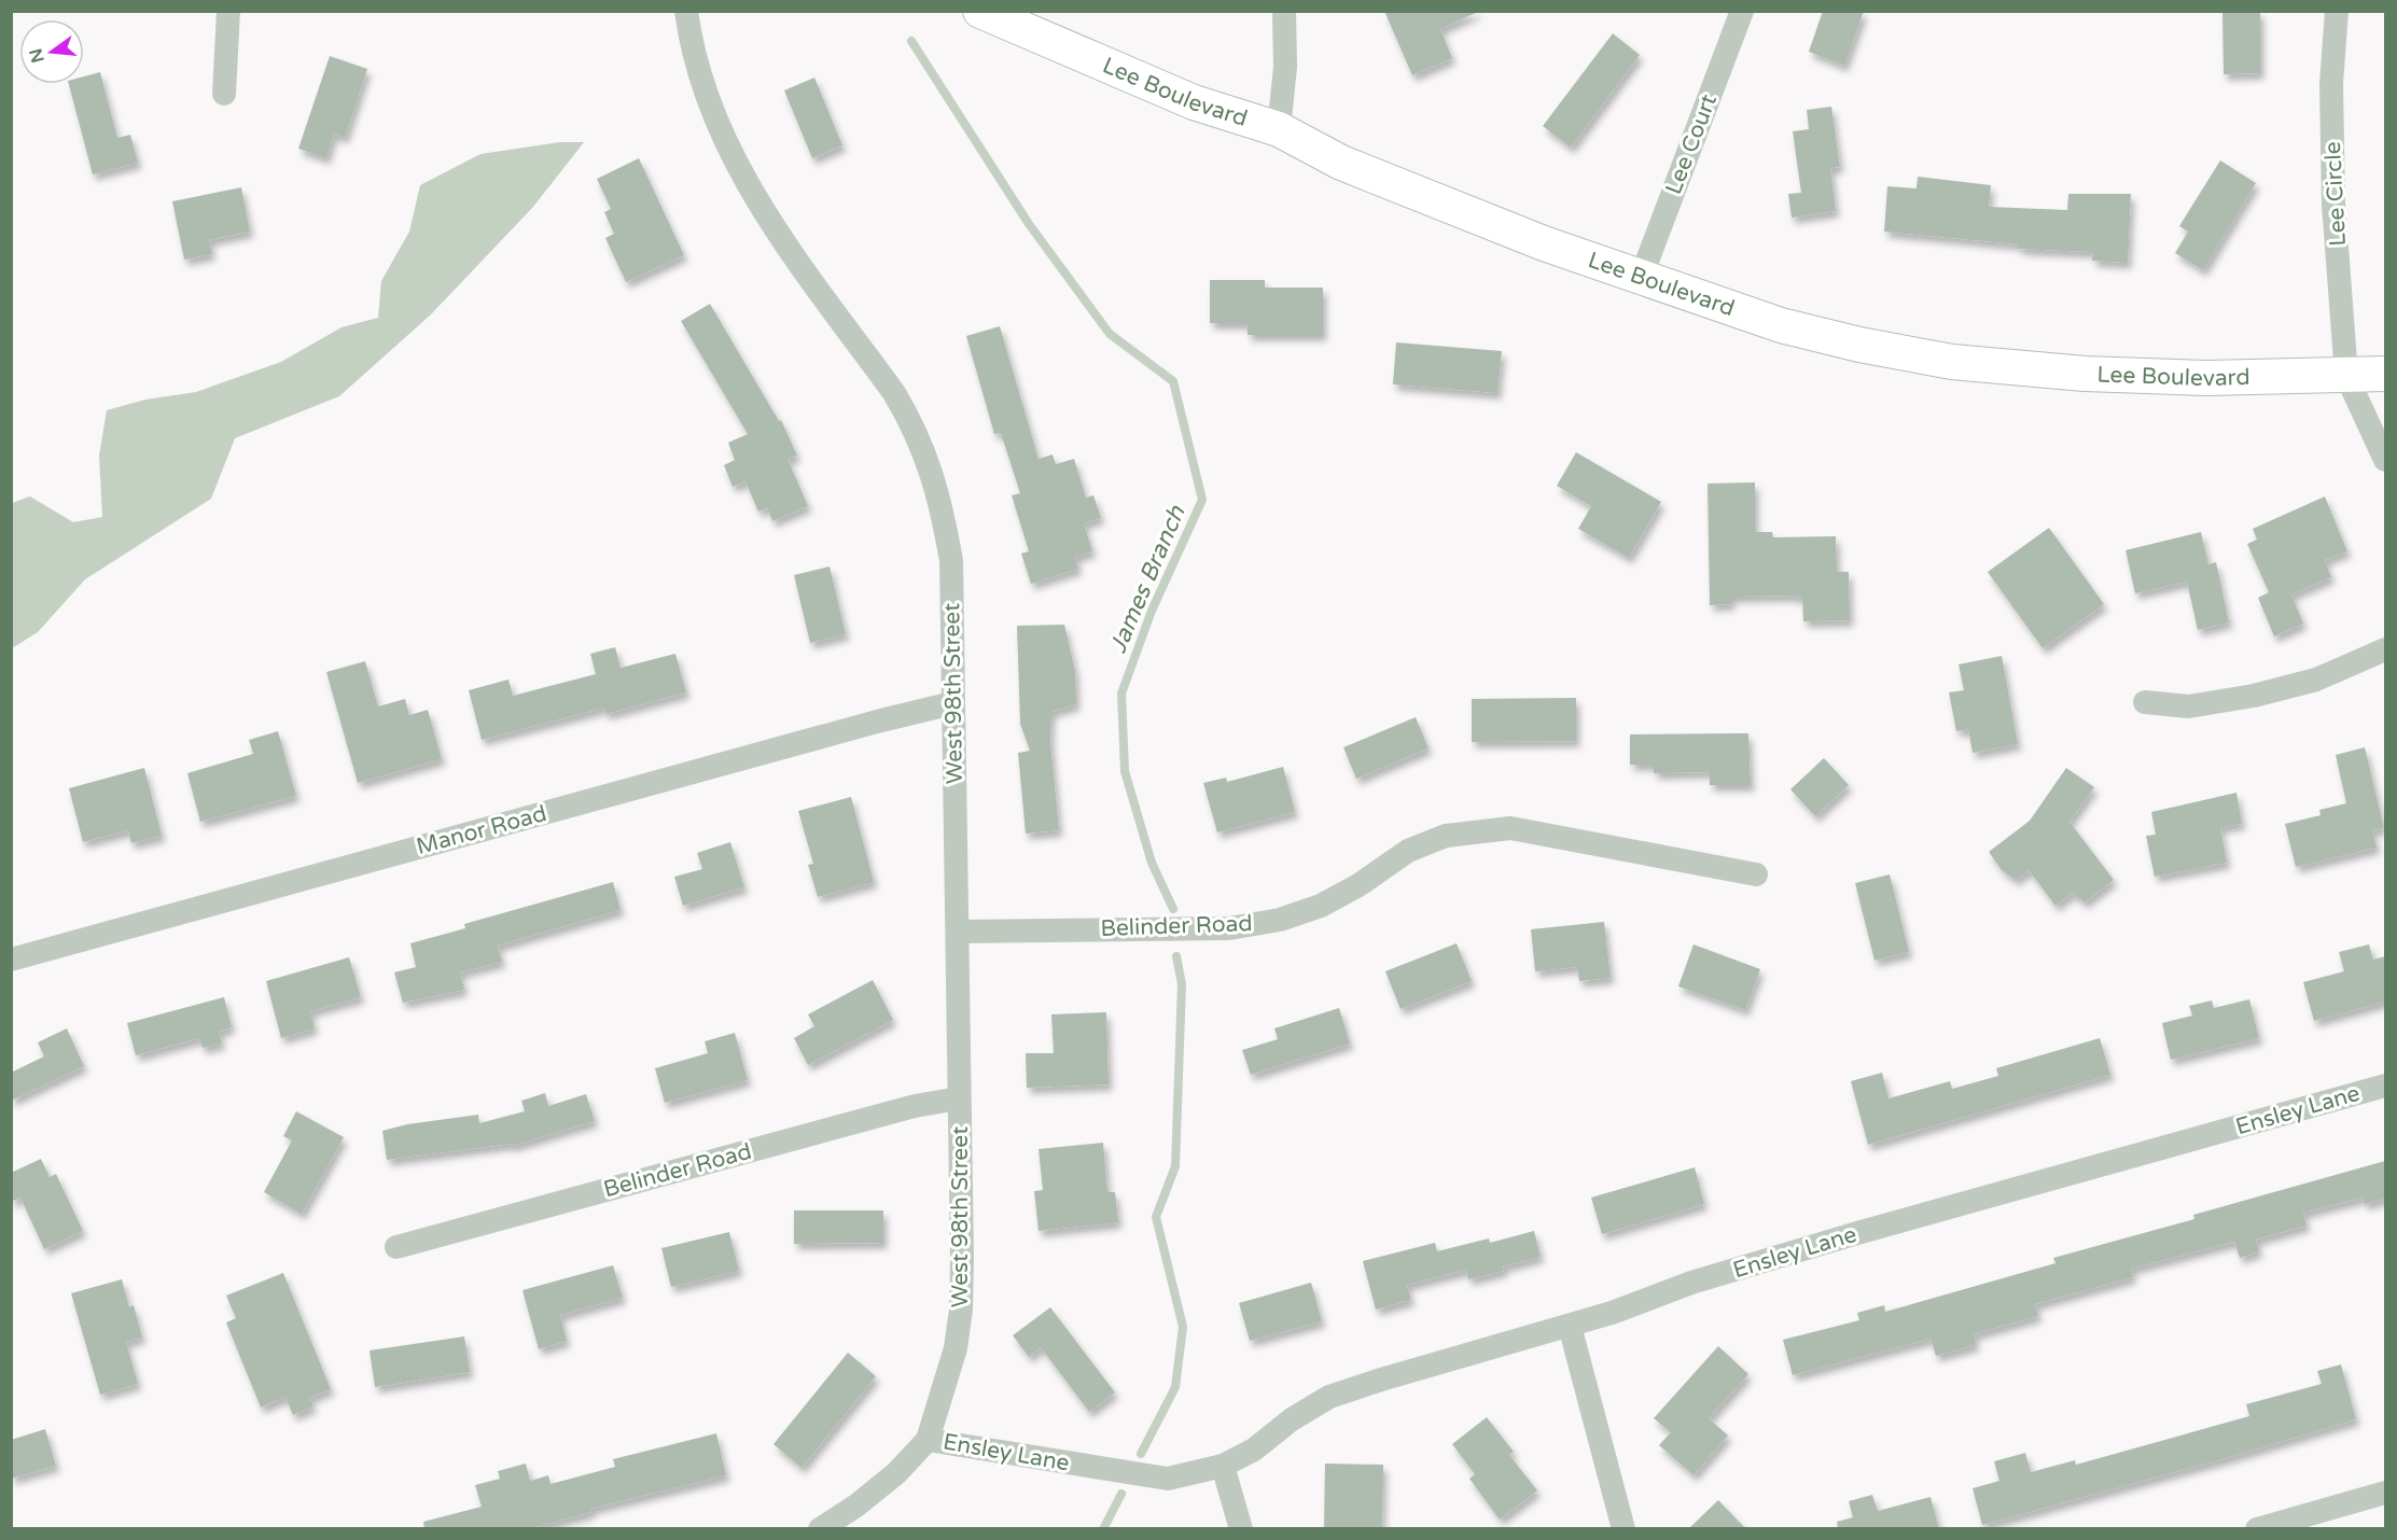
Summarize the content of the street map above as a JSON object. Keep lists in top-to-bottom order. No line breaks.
{"streets":{"street":["Lee Boulevard","Lee Court","Lee Circle","West 98th Street","Manor Road","Belinder Road","Ensley Lane"]},"crossings":[["Lee Boulevard","Lee Court"],["Lee Boulevard","Lee Circle"],["West 98th Street","Manor Road"],["West 98th Street","Belinder Road"],["West 98th Street","Ensley Lane"]],"water":["James Branch"],"north":"left"}
